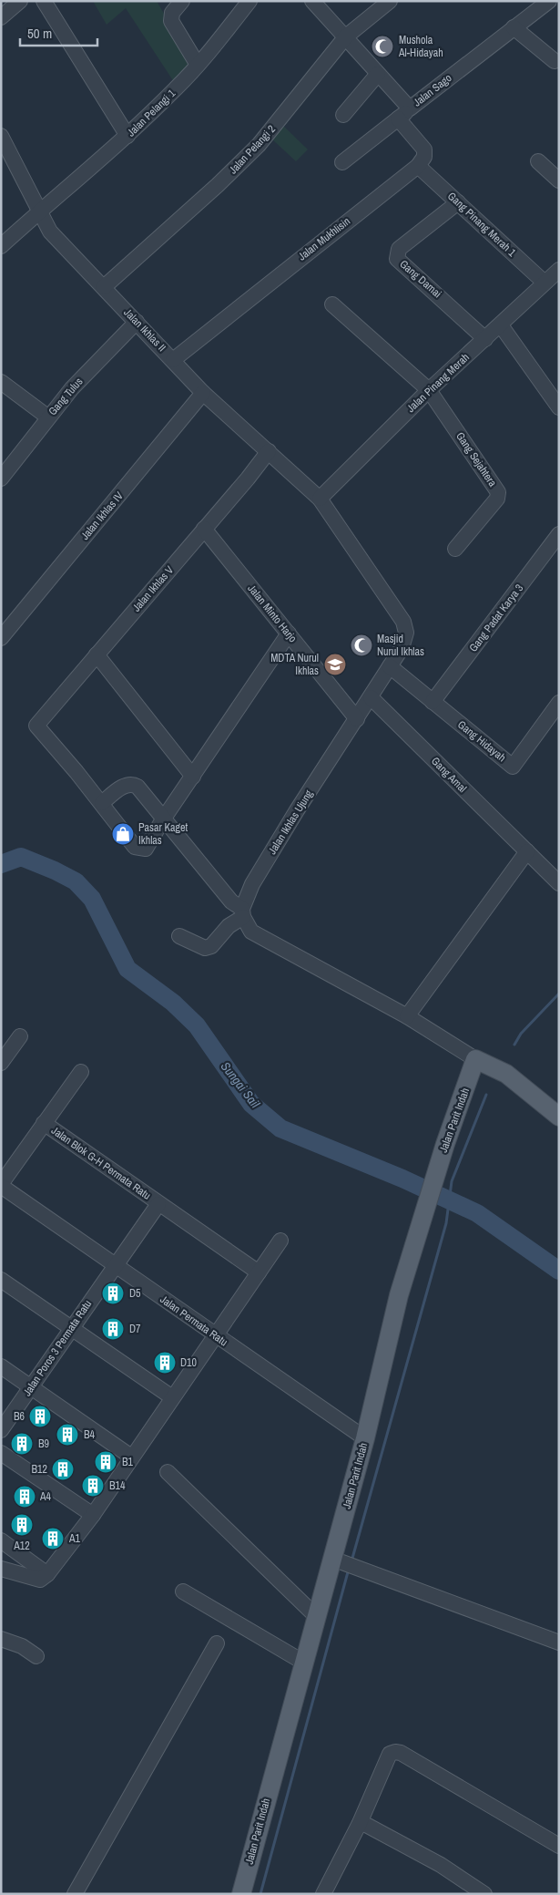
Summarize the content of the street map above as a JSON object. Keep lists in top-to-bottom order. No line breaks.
{"streets":{"main road":["Jalan Parit Indah"],"street":["Jalan Sago","Jalan Pelangi 1","Jalan Pelangi 2","Gang Pinang Merah 1","Jalan Mukhlisin","Gang Damai","Jalan Ikhlas II","Jalan Pinang Merah","Gang Tulus","Gang Sejahtera","Jalan Ikhlas IV","Jalan Ikhlas V","Jalan Minto Harjo","Gang Padat Karya 3","Gang Hidayah","Gang Amal","Jalan Ikhlas Ujung","Jalan Blok G-H Permata Ratu","Jalan Permata Ratu","Jalan Poros 3 Permata Ratu"]},"crossings":[["Jalan Sago","Jalan Pelangi 2"],["Jalan Pelangi 1","Jalan Ikhlas II"],["Jalan Pelangi 2","Jalan Ikhlas II"],["Gang Pinang Merah 1","Jalan Mukhlisin"],["Gang Pinang Merah 1","Gang Damai"],["Gang Pinang Merah 1","Jalan Pinang Merah"],["Jalan Mukhlisin","Jalan Ikhlas II"],["Gang Damai","Jalan Pinang Merah"],["Jalan Ikhlas II","Jalan Pinang Merah"],["Jalan Ikhlas II","Gang Tulus"],["Jalan Ikhlas II","Jalan Ikhlas IV"],["Jalan Ikhlas II","Jalan Ikhlas V"],["Jalan Ikhlas II","Jalan Ikhlas Ujung"],["Jalan Pinang Merah","Gang Sejahtera"],["Jalan Pinang Merah","Jalan Ikhlas Ujung"],["Jalan Ikhlas V","Jalan Minto Harjo"],["Jalan Minto Harjo","Jalan Ikhlas Ujung"],["Gang Padat Karya 3","Gang Hidayah"],["Gang Hidayah","Jalan Ikhlas Ujung"],["Gang Amal","Jalan Ikhlas Ujung"],["Jalan Parit Indah","Jalan Permata Ratu"],["Jalan Blok G-H Permata Ratu","Jalan Poros 3 Permata Ratu"],["Jalan Permata Ratu","Jalan Poros 3 Permata Ratu"]],"water":["Sungai Sail"],"places":{"mosque":["Mushola Al-Hidayah","Masjid Nurul Ikhlas"],"school or university":["MDTA Nurul Ikhlas"],"shop":["Pasar Kaget Ikhlas"],"building":["D5","D7","D10","B6","B4","B9","B1","B12","B14","A4","A12","A1"]},"scale_bar":"50 m"}
